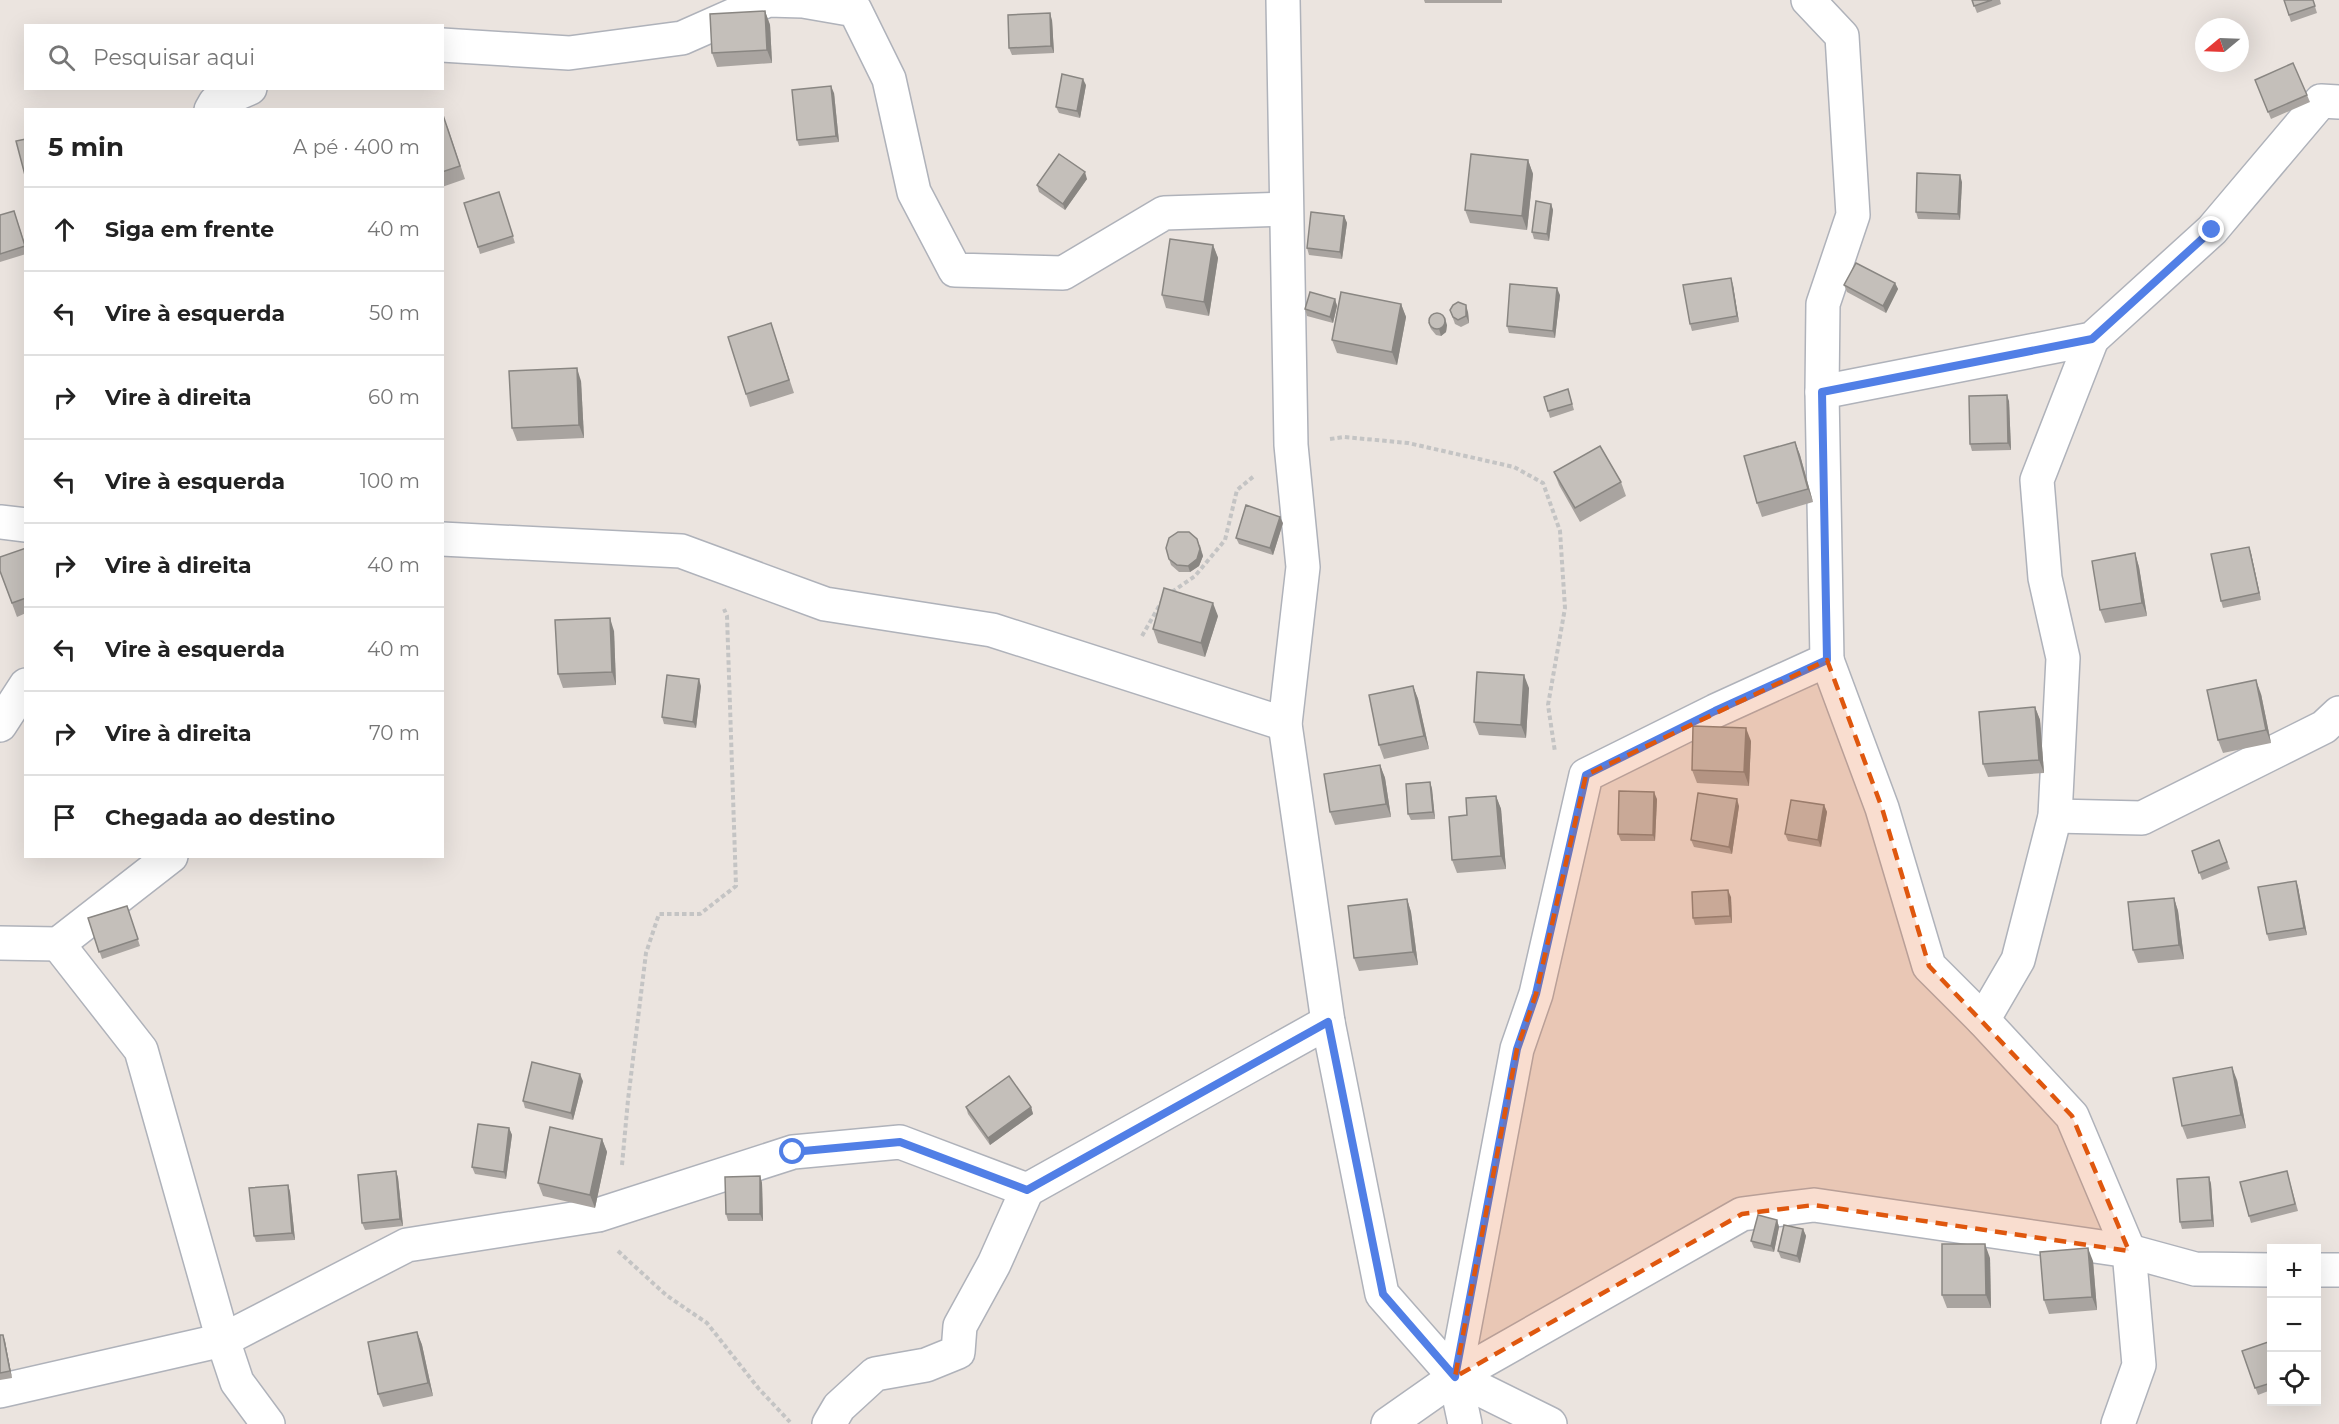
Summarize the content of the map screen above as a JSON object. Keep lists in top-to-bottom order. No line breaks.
{"north":"left","page":{"search":"Pesquisar aqui","heading":["5 min","A pé · 400 m"],"list":[["Siga em frente","40 m"],["Vire à esquerda","50 m"],["Vire à direita","60 m"],["Vire à esquerda","100 m"],["Vire à direita","40 m"],["Vire à esquerda","40 m"],["Vire à direita","70 m"],"Chegada ao destino"],"map_buttons":["+","−"]}}
